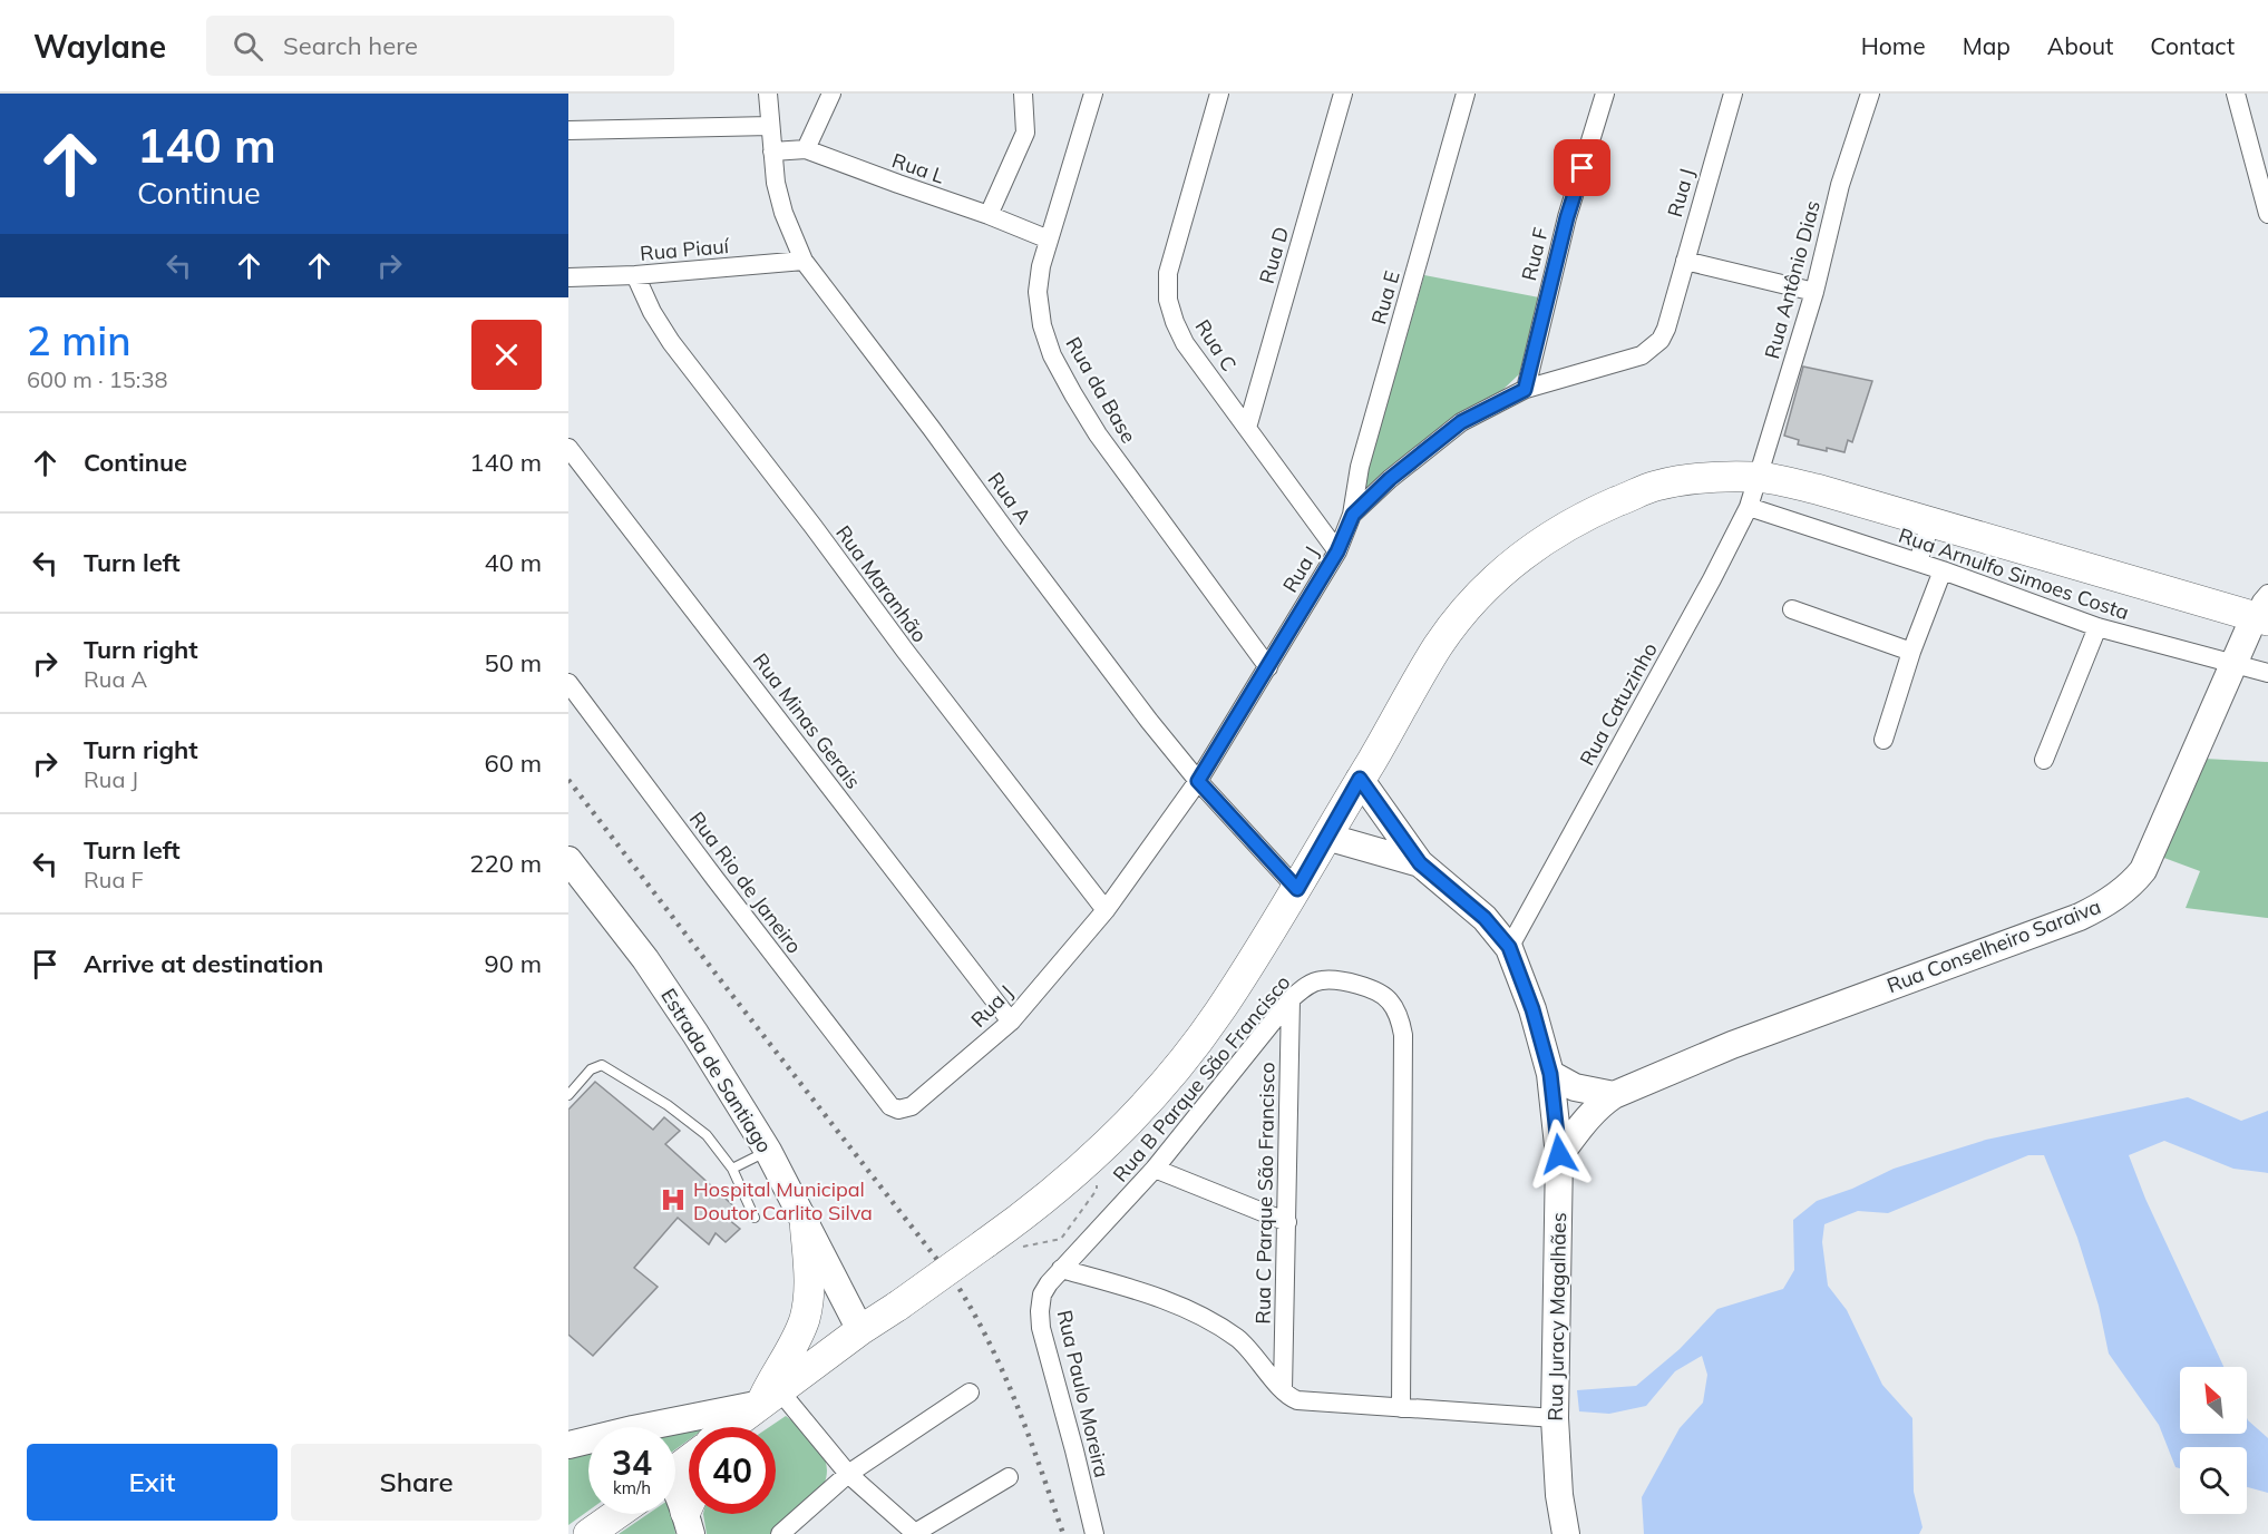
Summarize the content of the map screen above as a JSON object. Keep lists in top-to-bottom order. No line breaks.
{"streets":{"street":["Rua L","Rua J","Rua Piauí","Rua F","Rua D","Rua Antônio Dias","Rua E","Rua C","Rua da Base","Rua A","Rua Arnulfo Simoes Costa","Rua Maranhão","Rua Catuzinho","Rua Minas Gerais","Rua Rio de Janeiro","Rua Conselheiro Saraiva","Estrada de Santiago","Rua B Parque São Francisco","Rua C Parque São Francisco","Rua Juracy Magalhães","Rua Paulo Moreira"]},"crossings":[["Rua L","Rua da Base"],["Rua L","Rua A"],["Rua J","Rua F"],["Rua J","Rua E"],["Rua J","Rua C"],["Rua J","Rua da Base"],["Rua J","Rua A"],["Rua J","Rua Maranhão"],["Rua J","Rua Minas Gerais"],["Rua J","Rua Rio de Janeiro"],["Rua Piauí","Rua A"],["Rua Piauí","Rua Maranhão"],["Rua D","Rua C"],["Rua Antônio Dias","Rua Catuzinho"],["Rua Arnulfo Simoes Costa","Rua Catuzinho"],["Rua Arnulfo Simoes Costa","Rua Conselheiro Saraiva"],["Rua Catuzinho","Rua Juracy Magalhães"],["Rua Conselheiro Saraiva","Rua Juracy Magalhães"],["Rua B Parque São Francisco","Rua C Parque São Francisco"],["Rua B Parque São Francisco","Rua Paulo Moreira"]],"places":{"hospital":["Hospital Municipal Doutor Carlito Silva"]},"north":"top left","page":{"header":"Waylane","search":"Search here","nav":["Home","Map","About","Contact"],"turn":["140 m","Continue"],"heading":["2 min","600 m · 15:38"],"list":[{"name":"Continue","value":"140 m"},{"name":"Turn left","value":"40 m"},{"name":"Turn right","note":"Rua A","value":"50 m"},{"name":"Turn right","note":"Rua J","value":"60 m"},{"name":"Turn left","note":"Rua F","value":"220 m"},{"name":"Arrive at destination","value":"90 m"}],"speed":"34 km/h","limit":"40","buttons":["Exit","Share"]}}
